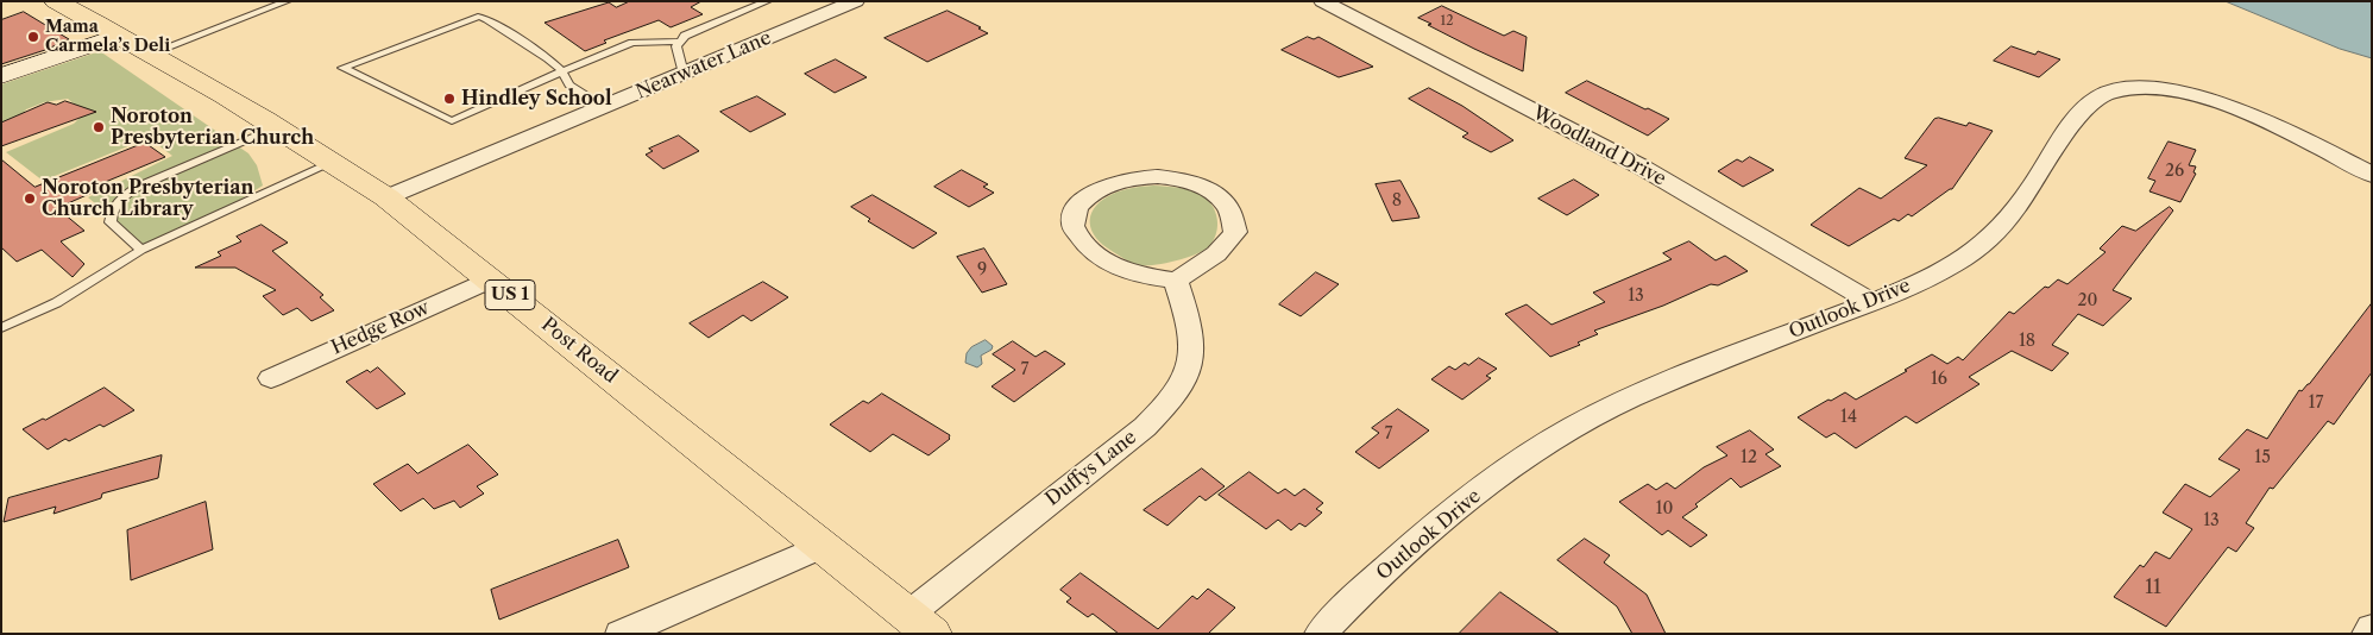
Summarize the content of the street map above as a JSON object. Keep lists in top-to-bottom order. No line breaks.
{"streets":{"main road":["US 1","Post Road"],"street":["Nearwater Lane","Woodland Drive","Outlook Drive","Hedge Row","Duffys Lane"]},"crossings":[["Nearwater Lane","Post Road"],["Woodland Drive","Outlook Drive"],["Hedge Row","Post Road"],["Post Road","Duffys Lane"]],"places":["Mama Carmela’s Deli","Hindley School","Noroton Presbyterian Church","Noroton Presbyterian Church Library"],"house_numbers":["12","26","8","9","13","20","18","7","16","17","14","7","12","15","10","13","11"]}
